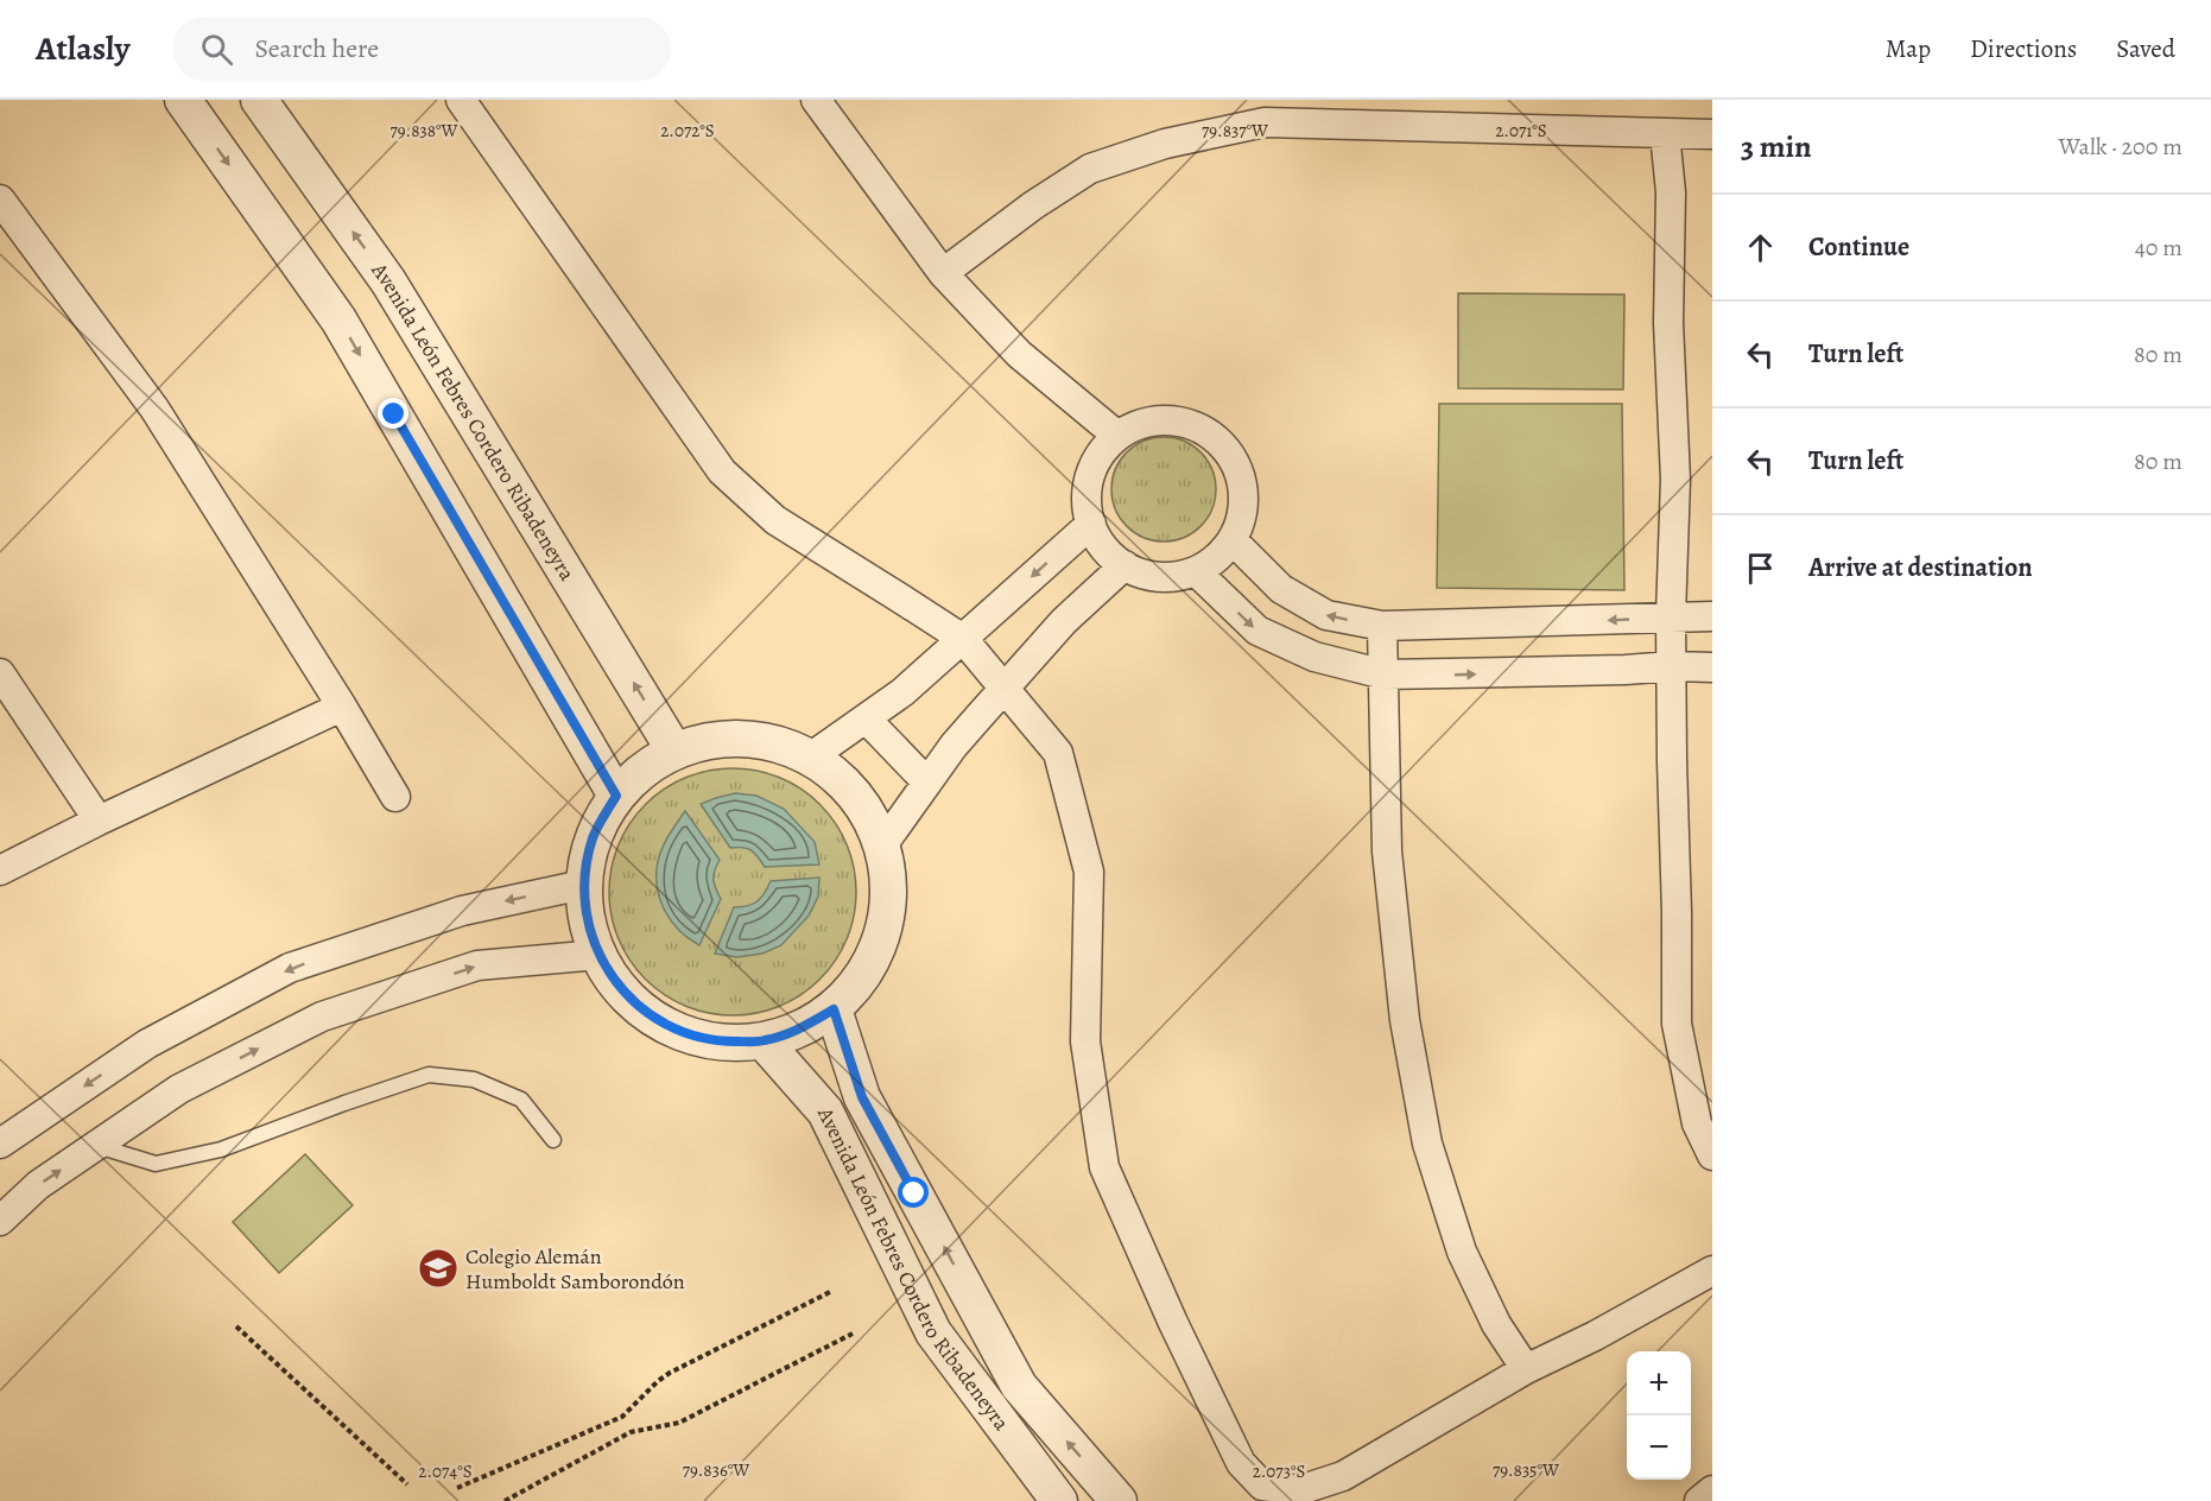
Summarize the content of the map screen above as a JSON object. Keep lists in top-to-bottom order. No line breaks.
{"streets":{"street":["Avenida León Febres Cordero Ribadeneyra"]},"places":{"school or university":["Colegio Alemán Humboldt Samborondón"]},"page":{"header":"Atlasly","search":"Search here","nav":["Map","Directions","Saved"],"heading":["3 min","Walk · 200 m"],"list":[["Continue","40 m"],["Turn left","80 m"],["Turn left","80 m"],"Arrive at destination"],"map_buttons":["+","−"]},"coordinates":["2.071°S","2.072°S","79.838°W","79.837°W","79.836°W","79.835°W","2.074°S","2.073°S"]}
